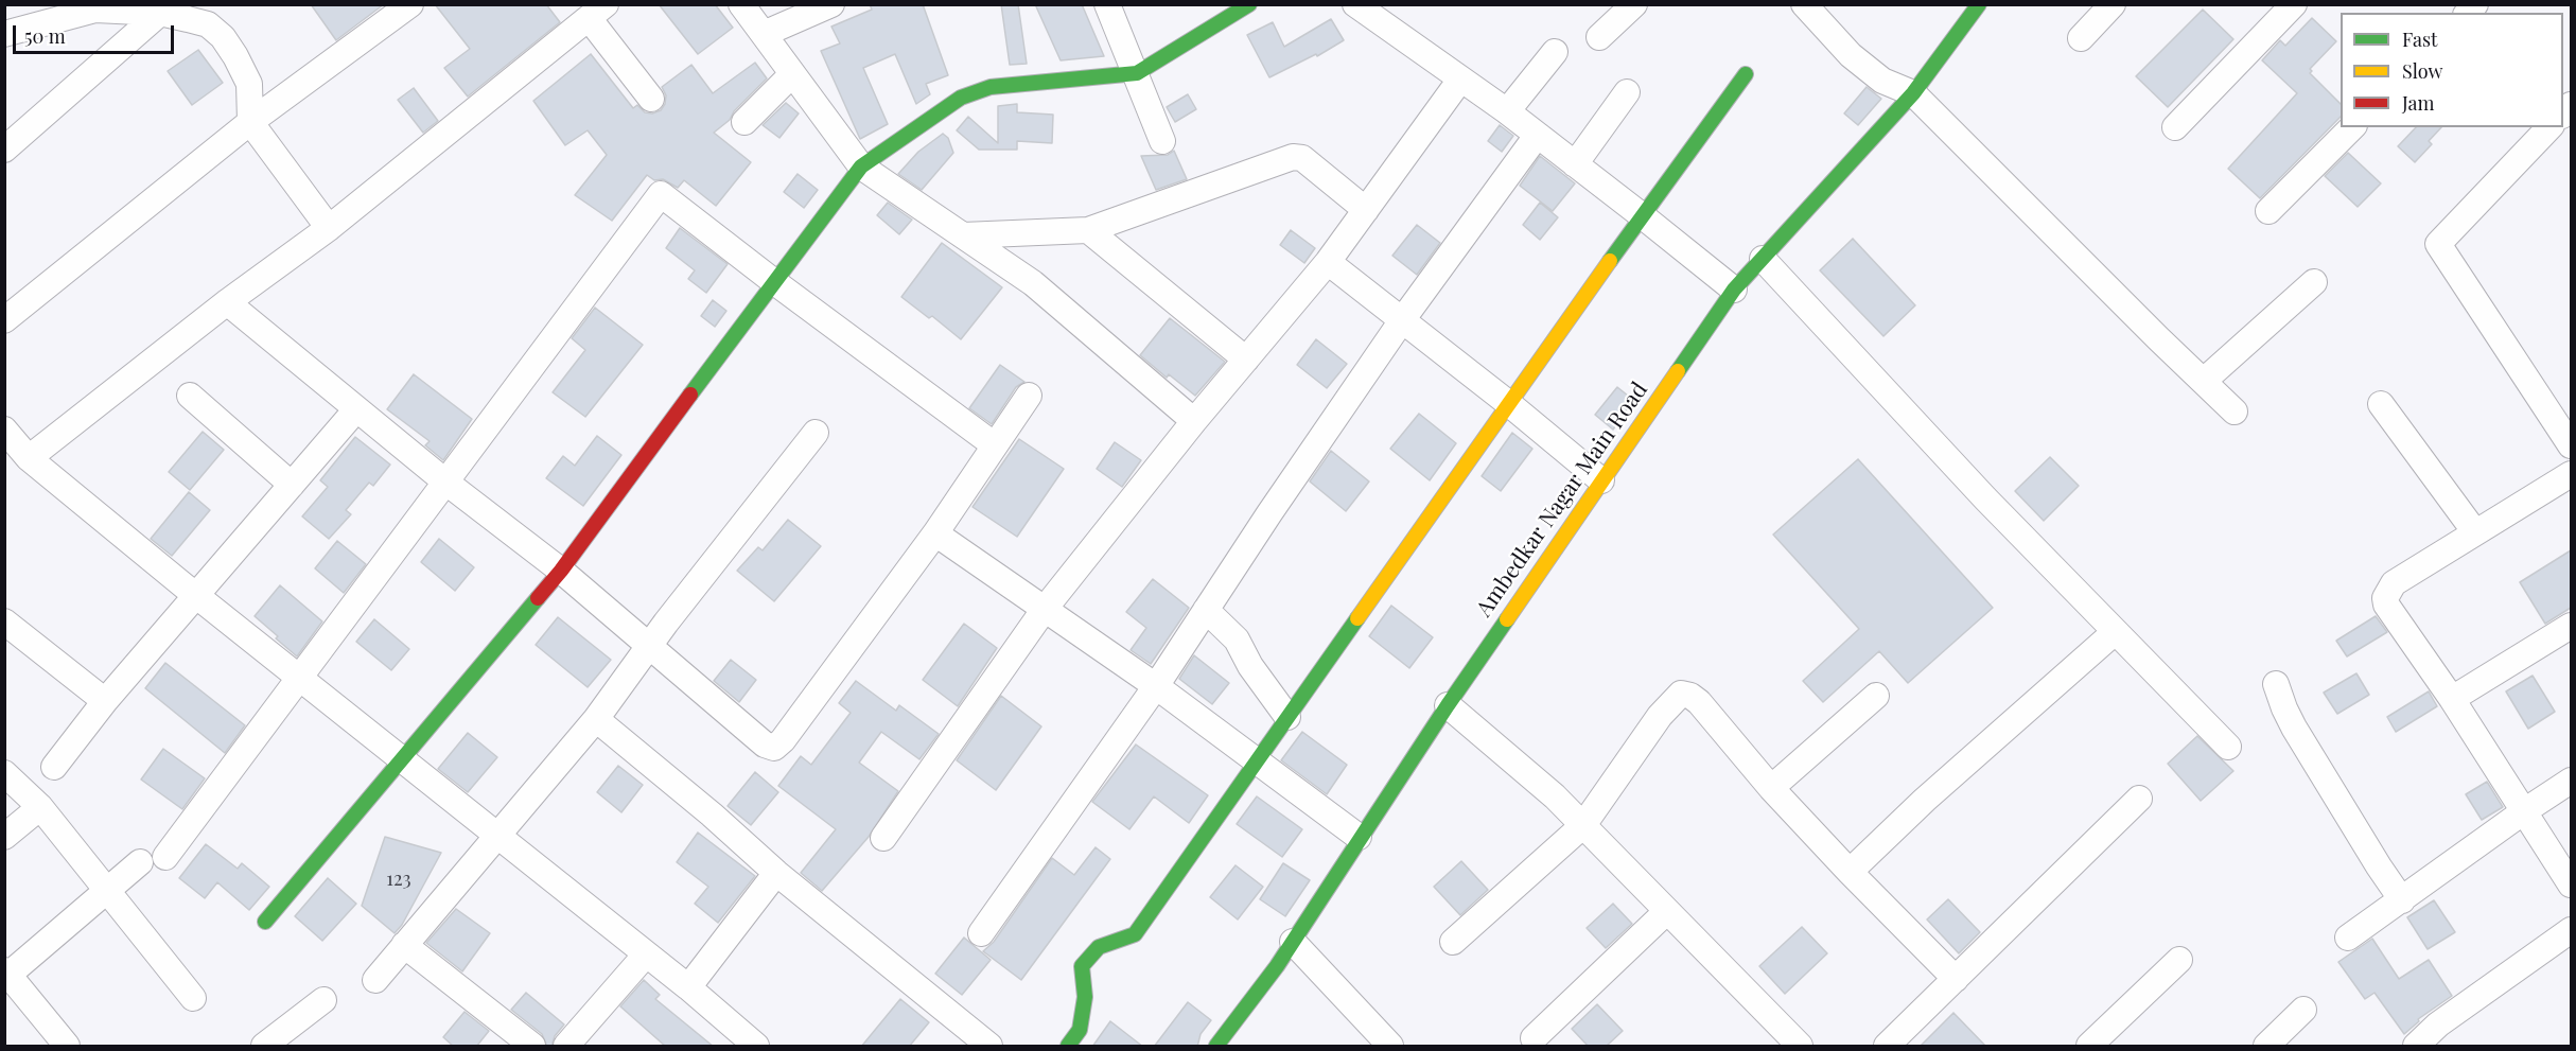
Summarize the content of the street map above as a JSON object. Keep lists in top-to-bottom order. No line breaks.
{"streets":{"street":["Ambedkar Nagar Main Road"]},"house_numbers":["123"],"legend":["Fast","Slow","Jam"],"scale_bar":"50 m"}
